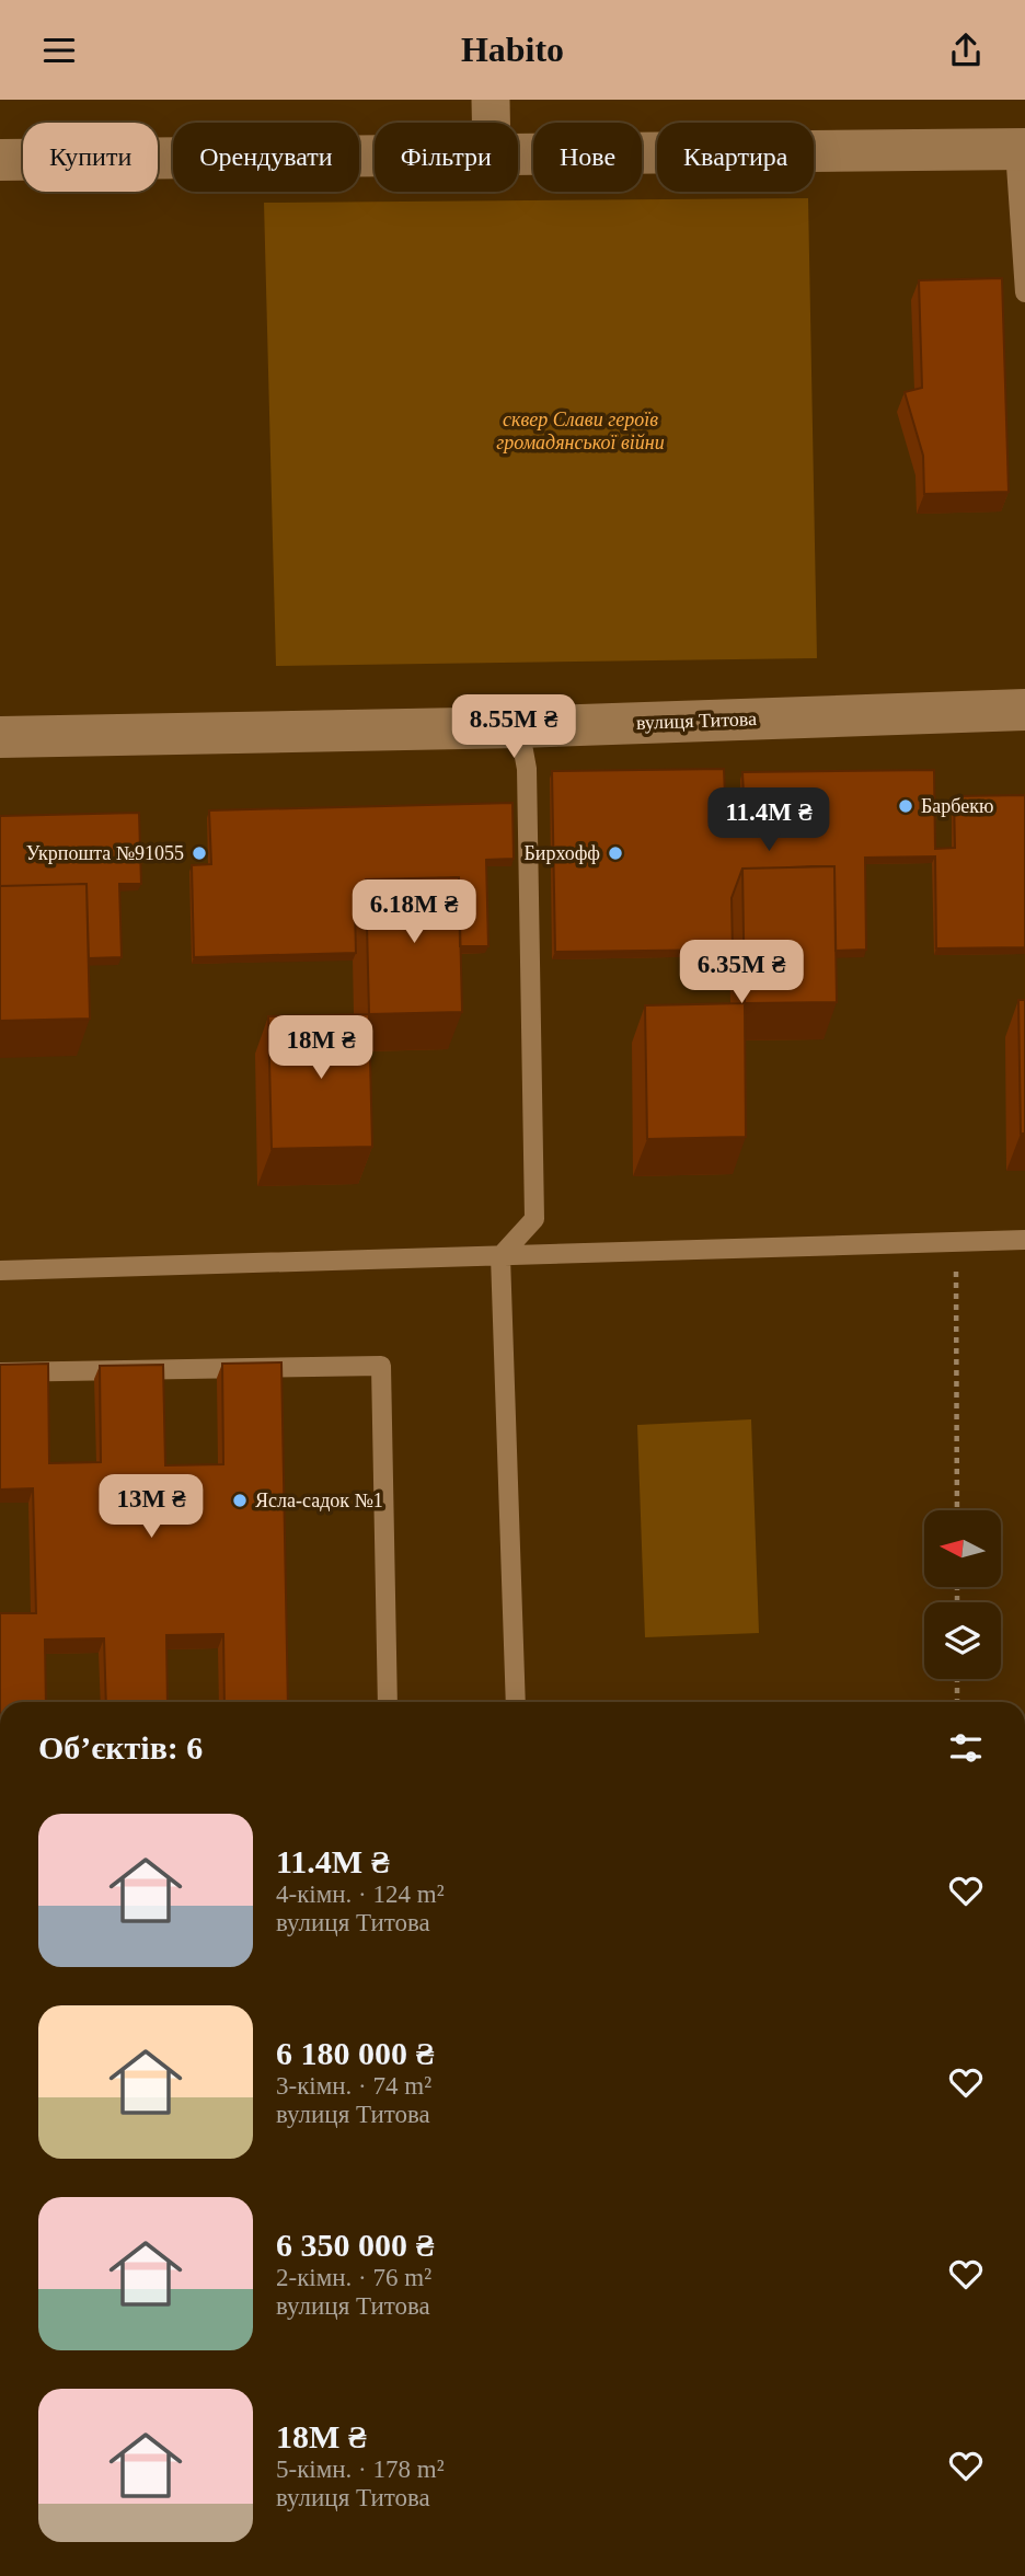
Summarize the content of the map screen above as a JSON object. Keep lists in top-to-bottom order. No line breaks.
{"streets":{"street":["вулиця Титова"]},"parks":["сквер Слави героїв громадянської війни"],"places":["Барбекю","Укрпошта №91055","Бирхофф","Ясла-садок №1"],"north":"left","page":{"header":"Habito","chip":["Купити","Орендувати","Фільтри","Нове","Квартира"],"price":["8.55M ₴","11.4M ₴","6.18M ₴","6.35M ₴","18M ₴","13M ₴"],"heading":"Об’єктів: 6","list":[{"name":"11.4M ₴","note":"4-кімн. · 124 m² · вулиця Титова"},{"name":"6 180 000 ₴","note":"3-кімн. · 74 m² · вулиця Титова"},{"name":"6 350 000 ₴","note":"2-кімн. · 76 m² · вулиця Титова"},{"name":"18M ₴","note":"5-кімн. · 178 m² · вулиця Титова"}]}}
